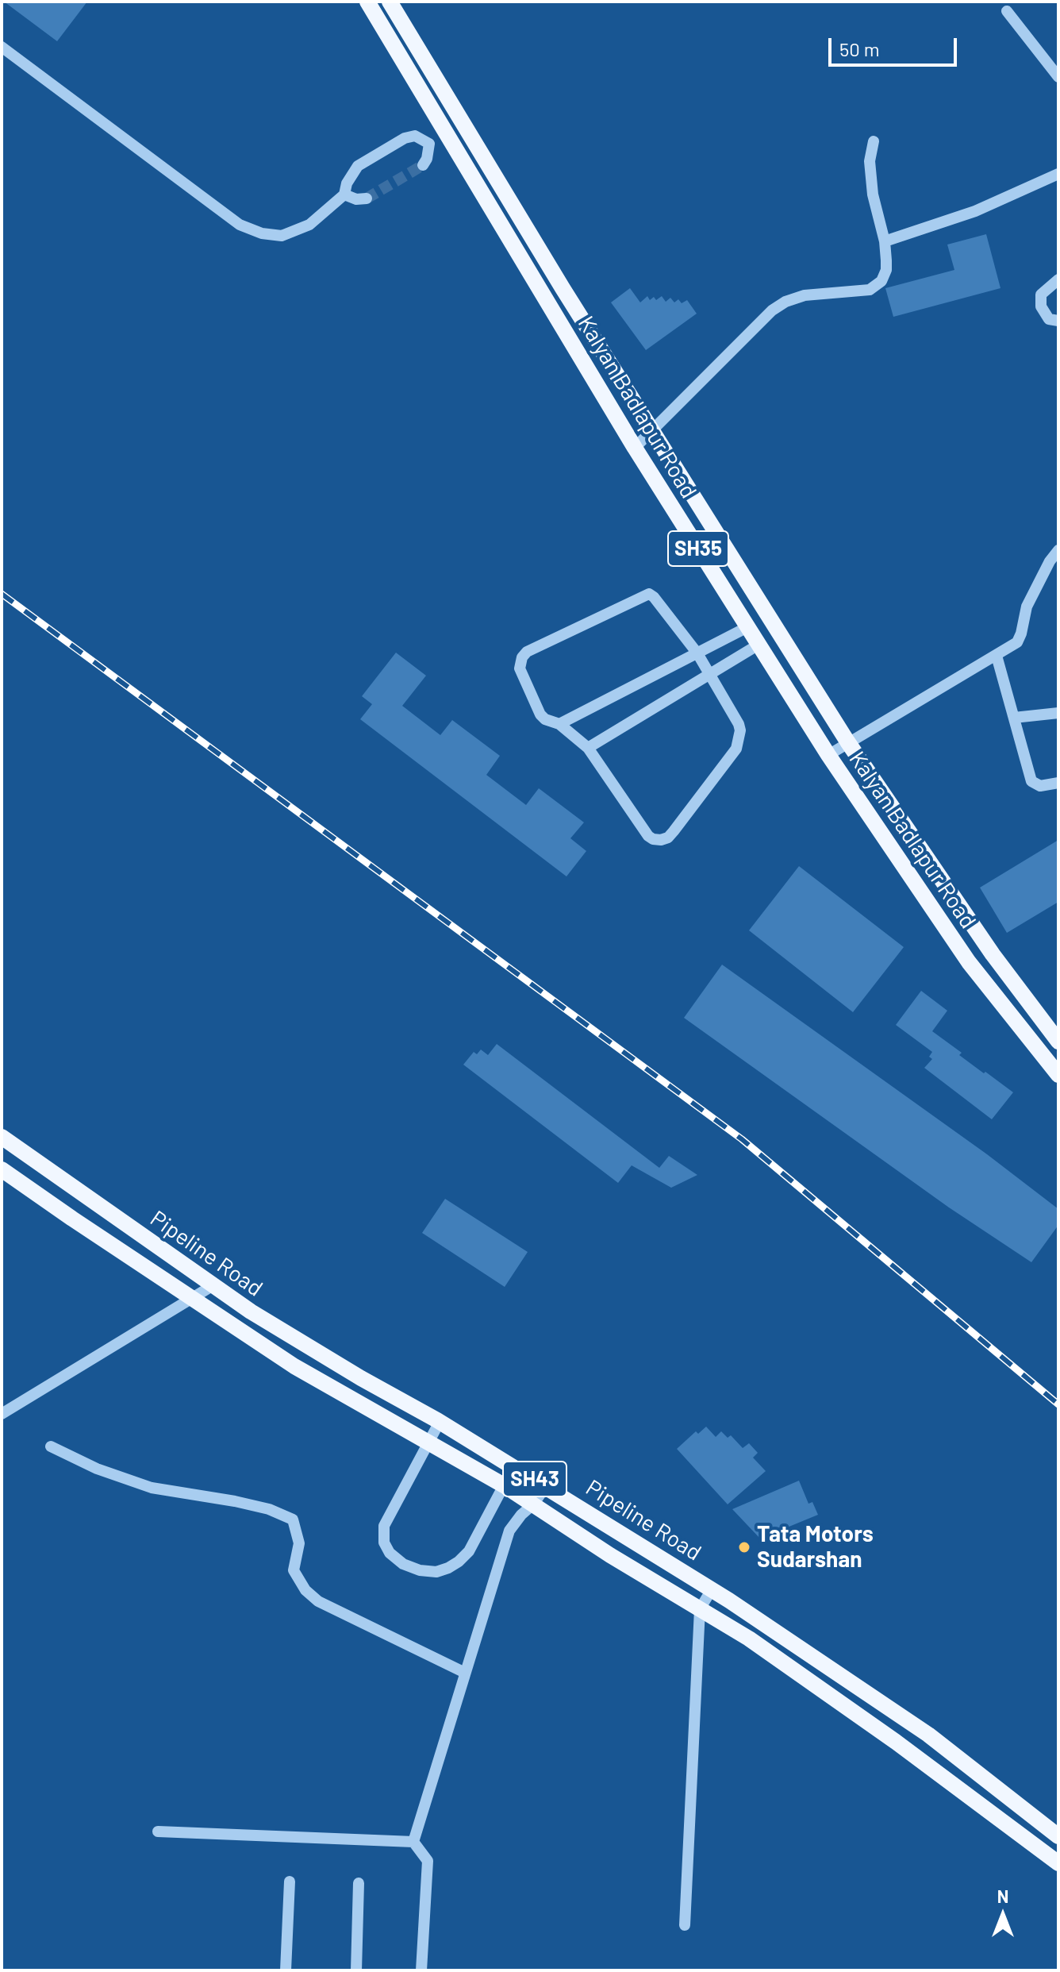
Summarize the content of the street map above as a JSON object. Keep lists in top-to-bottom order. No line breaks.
{"streets":{"main road":["Kalyan Badlapur Road","SH35","Pipeline Road","SH43"]},"places":["Tata Motors Sudarshan"],"scale_bar":"50 m","north":"top"}
